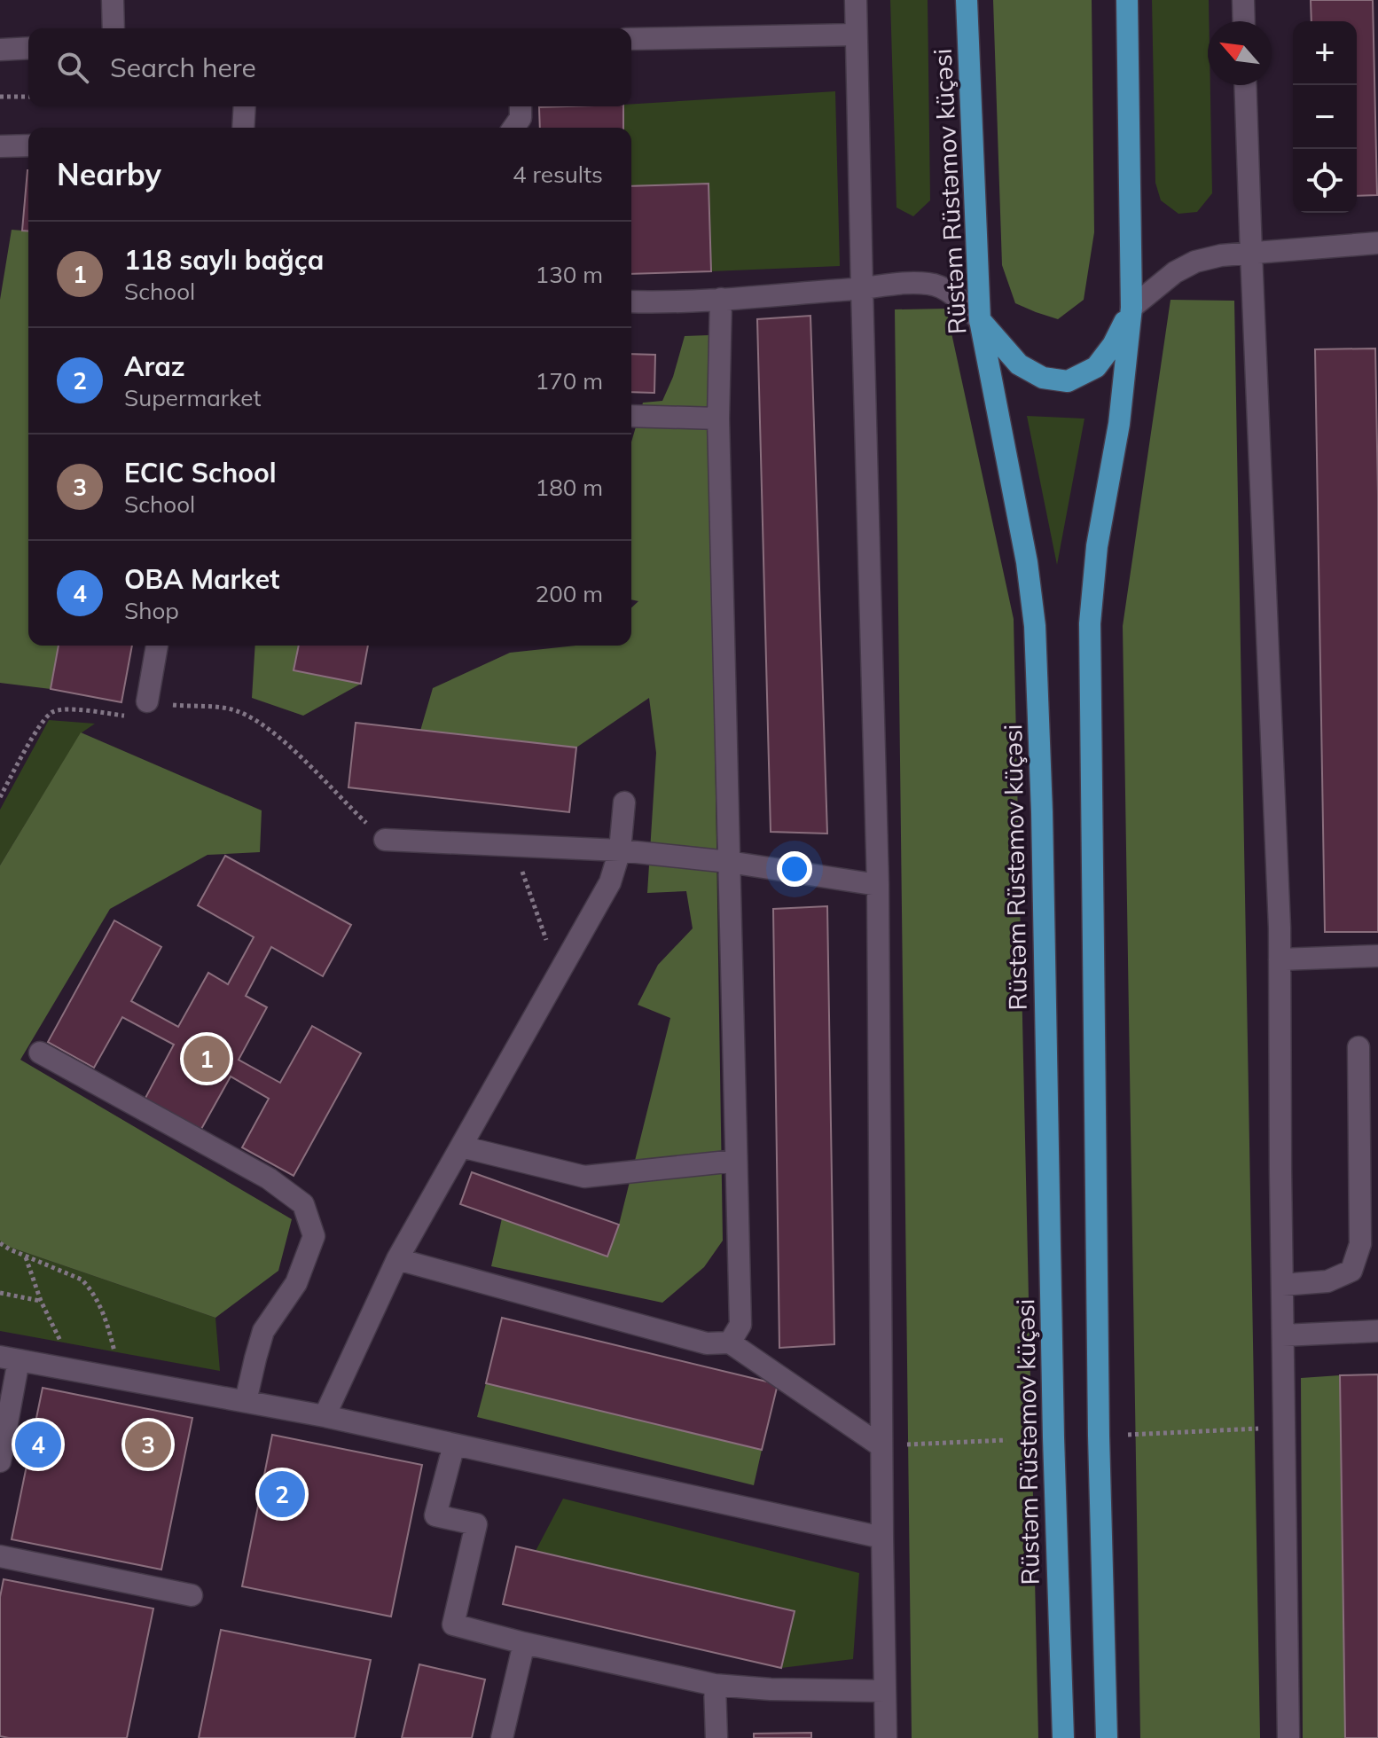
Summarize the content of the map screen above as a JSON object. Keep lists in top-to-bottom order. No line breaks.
{"streets":{"main road":["Rüstəm Rüstəmov küçəsi"]},"north":"top left","page":{"map_buttons":["+","−"],"search":"Search here","heading":["Nearby","4 results"],"list":[{"mark":"1","name":"118 saylı bağça","note":"School","value":"130 m"},{"mark":"2","name":"Araz","note":"Supermarket","value":"170 m"},{"mark":"3","name":"ECIC School","note":"School","value":"180 m"},{"mark":"4","name":"OBA Market","note":"Shop","value":"200 m"}],"pins":["1","3","4","2"]}}
